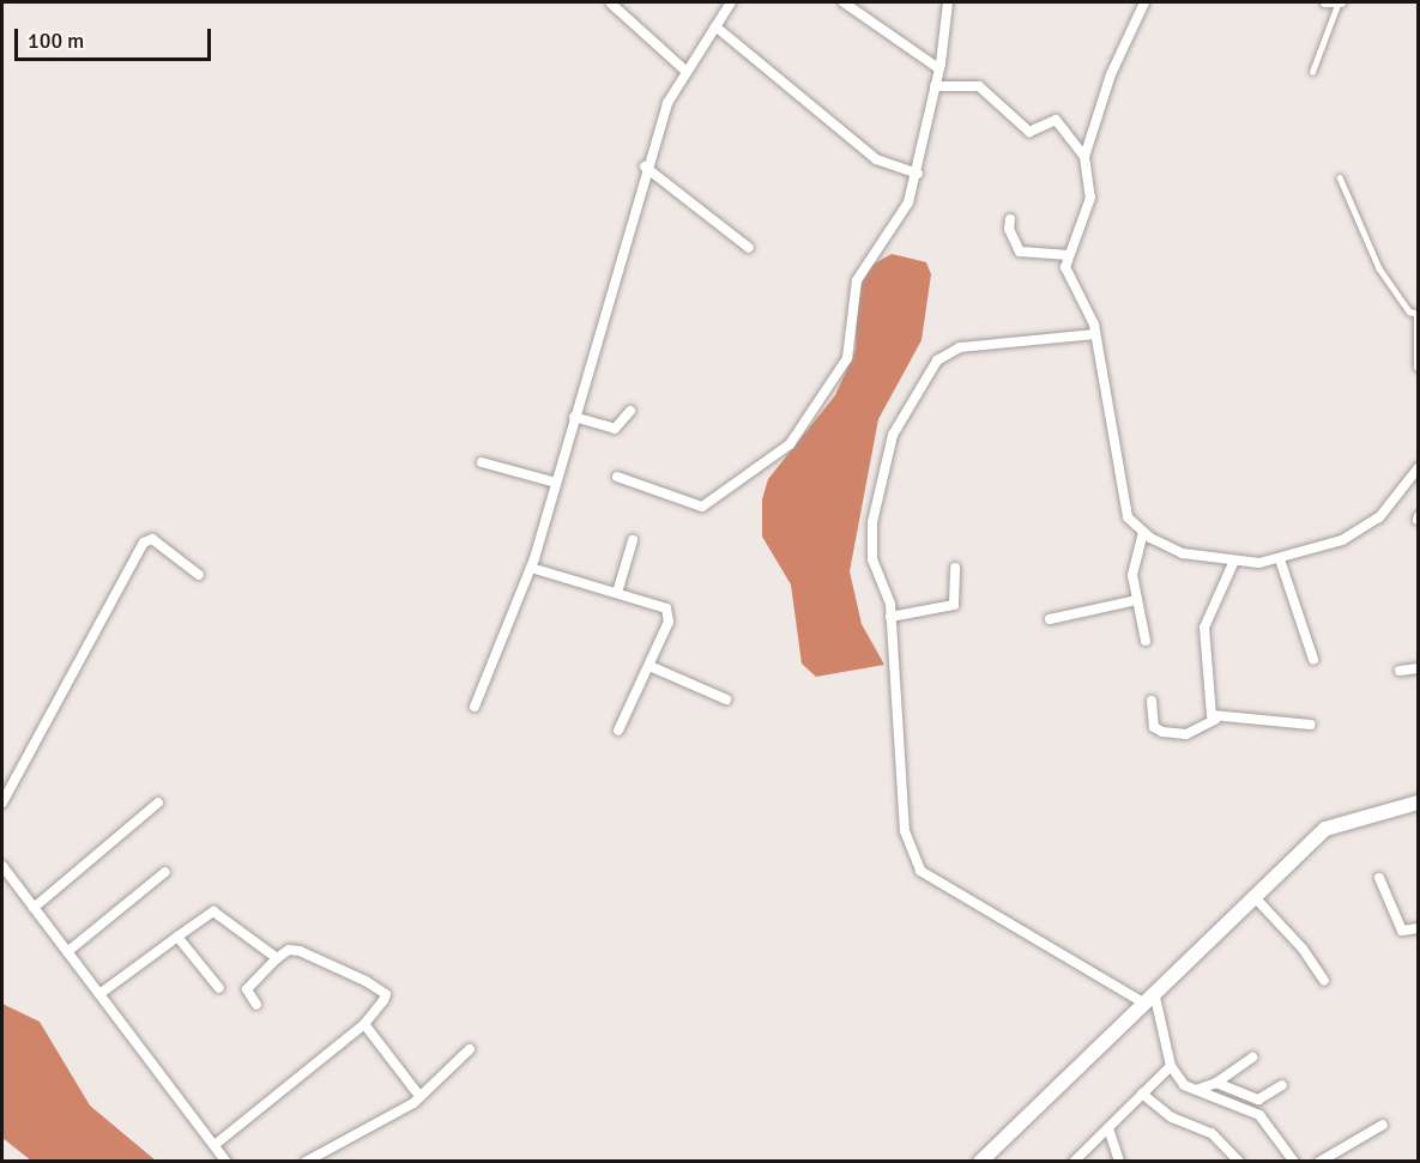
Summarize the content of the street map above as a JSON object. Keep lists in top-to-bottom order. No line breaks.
{"scale_bar":"100 m"}
